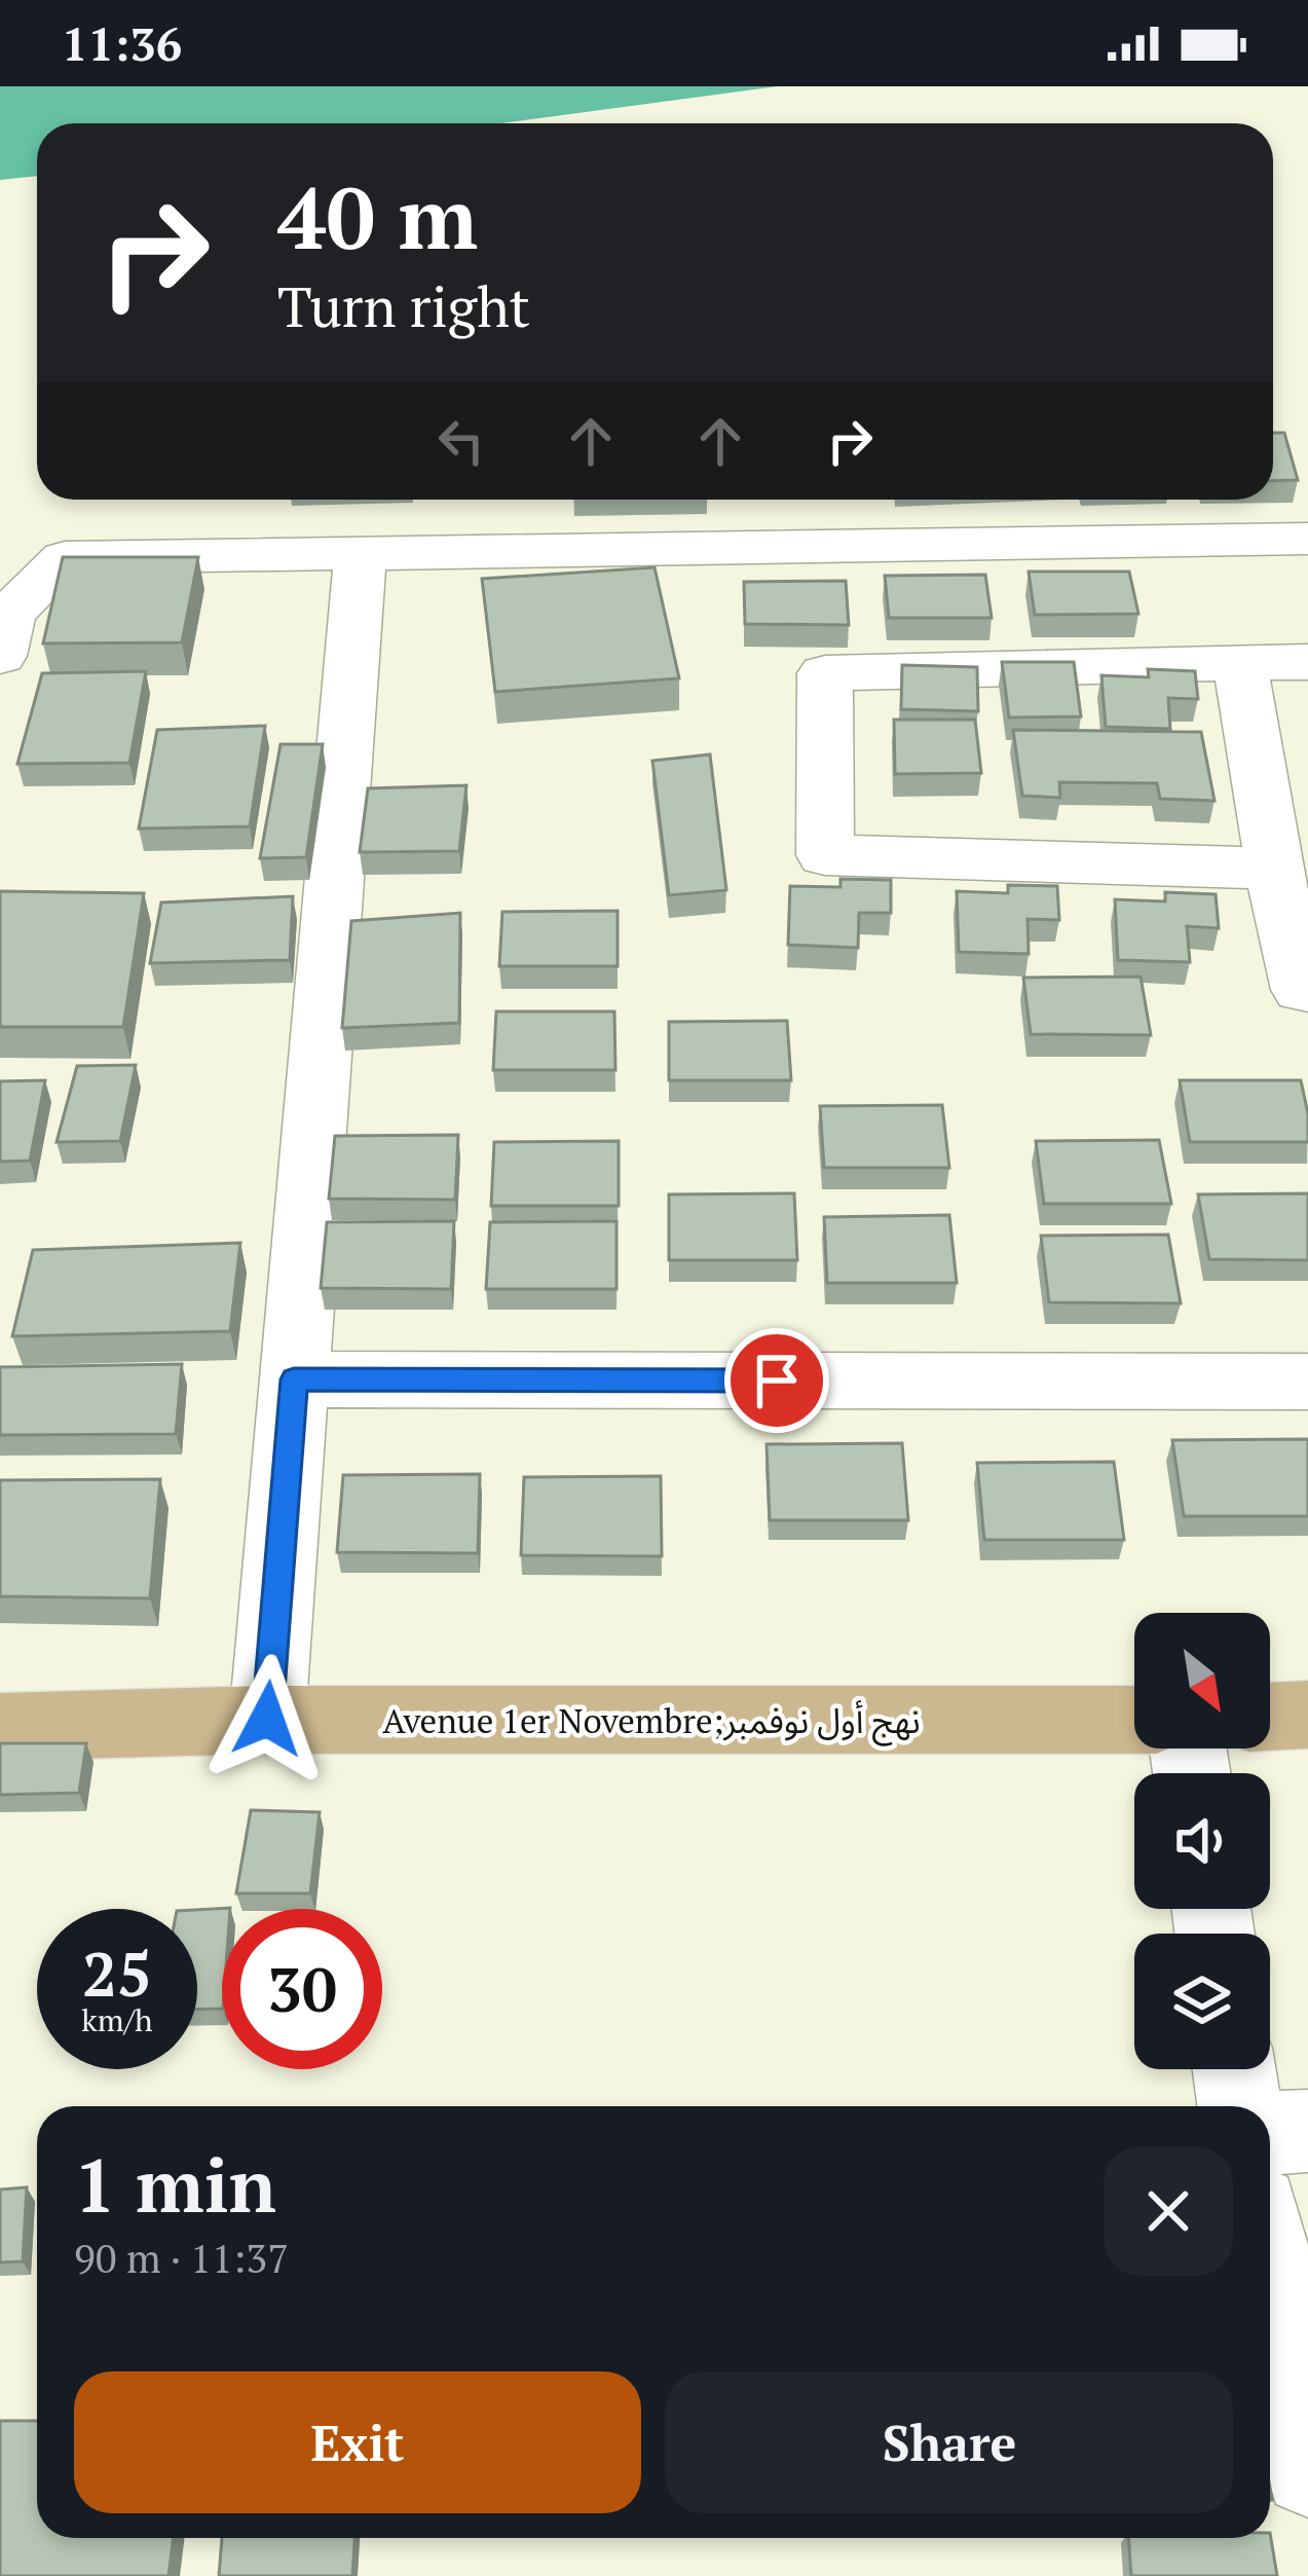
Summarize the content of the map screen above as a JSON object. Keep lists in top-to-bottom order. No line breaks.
{"streets":{"main road":["Avenue 1er Novembre;نهج أول نوفمبر"]},"north":"bottom right","page":{"status":"11:36","turn":["40 m","Turn right"],"speed":"25 km/h","limit":"30","heading":["1 min","90 m · 11:37"],"buttons":["Exit","Share"]}}
